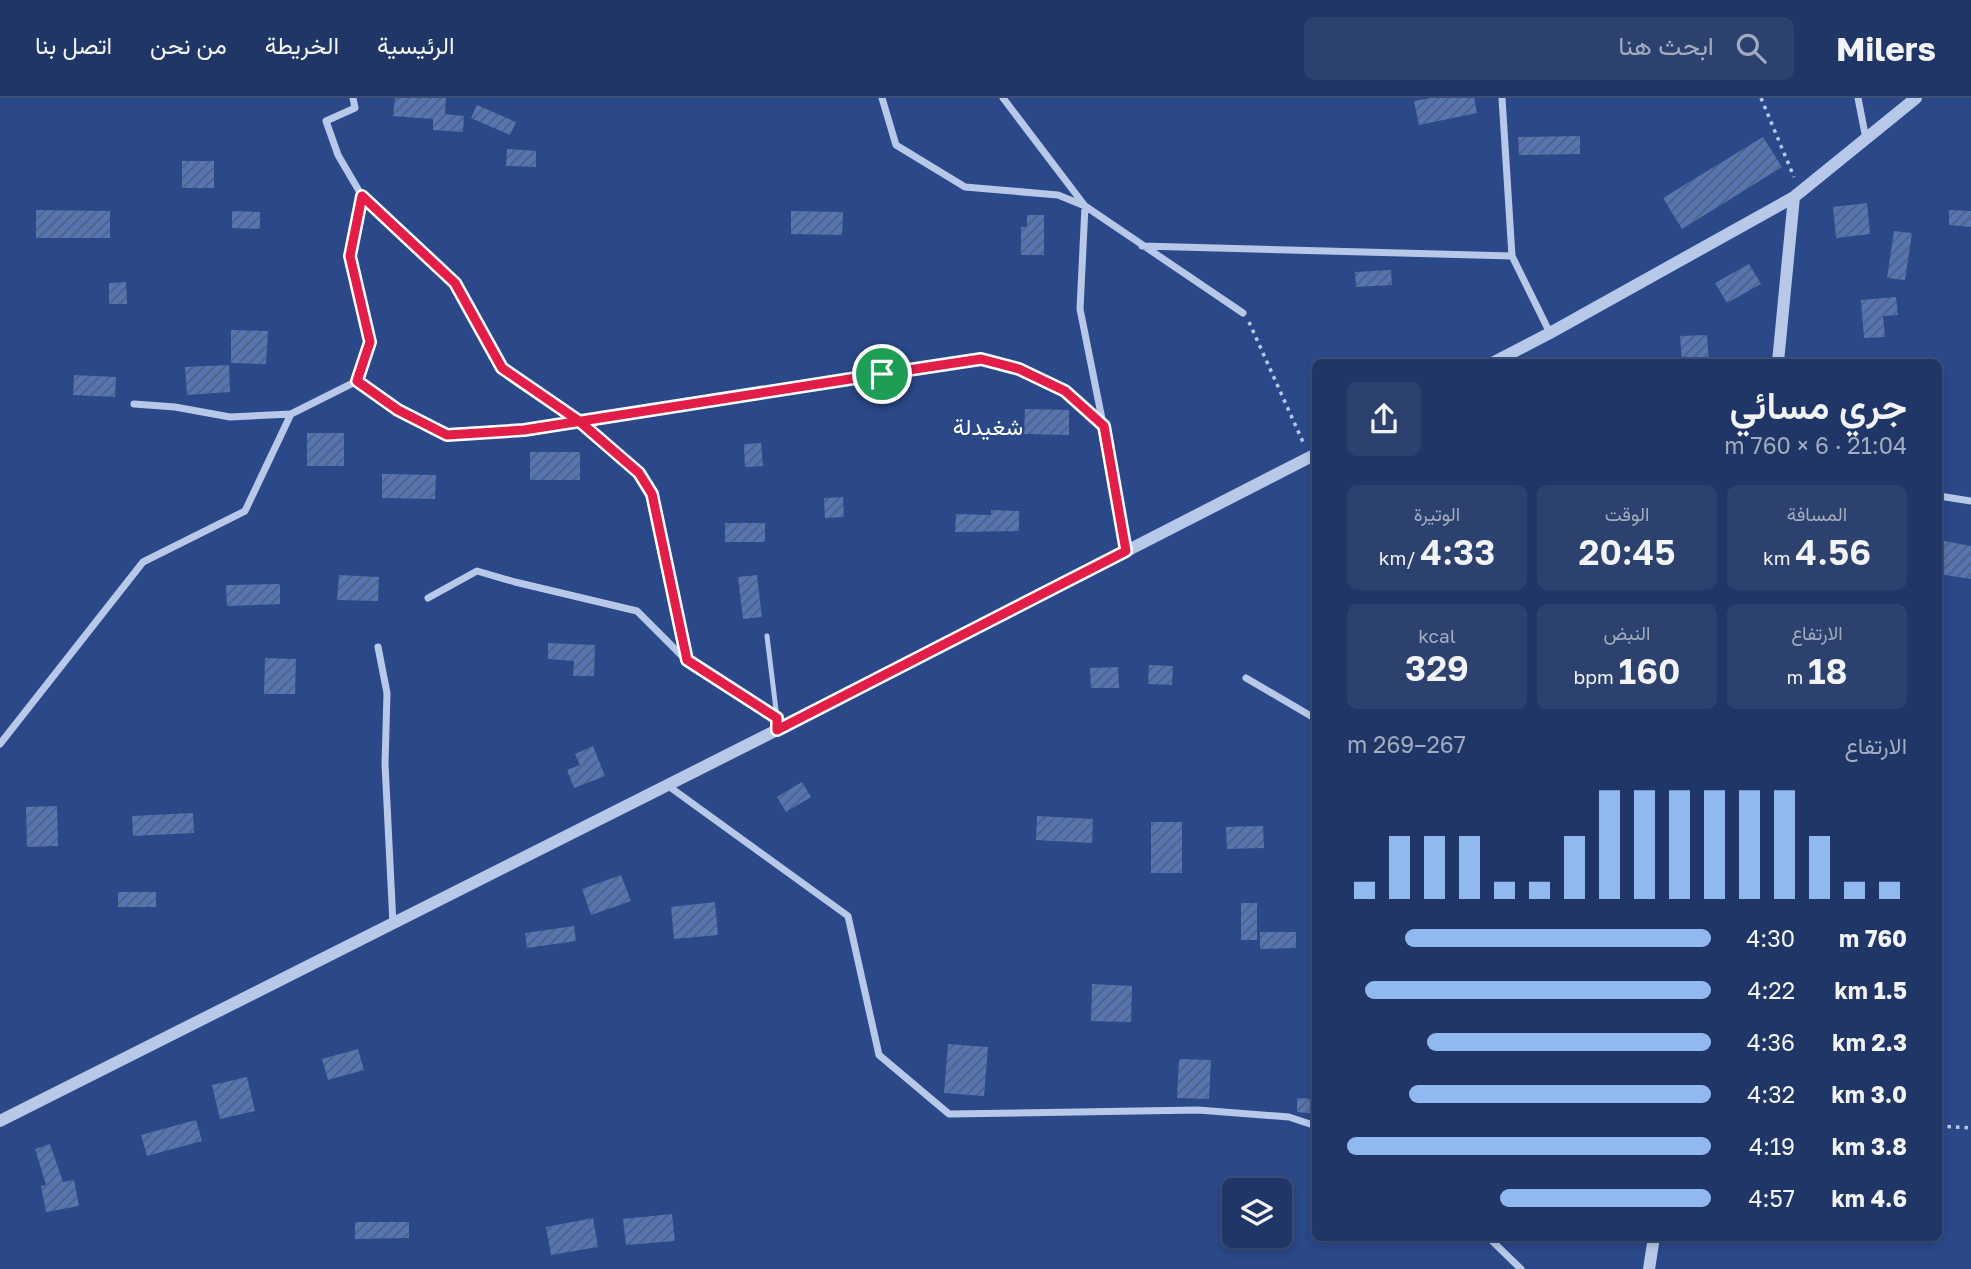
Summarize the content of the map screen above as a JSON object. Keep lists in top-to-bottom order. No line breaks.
{"districts":["شغيدلة"],"page":{"header":"Milers","search":"ابحث هنا","nav":["الرئيسية","الخريطة","من نحن","اتصل بنا"],"heading":["جري مسائي","21:04 · 6 × 760 m"],"stats":[["المسافة","4.56 km"],["الوقت","20:45"],["الوتيرة","4:33 /km"],["الارتفاع","18 m"],["النبض","160 bpm"],["kcal","329"]],"chart":["الارتفاع","267–269 m"],"list":[{"name":"760 m","note":"4:30"},{"name":"1.5 km","note":"4:22"},{"name":"2.3 km","note":"4:36"},{"name":"3.0 km","note":"4:32"},{"name":"3.8 km","note":"4:19"},{"name":"4.6 km","note":"4:57"}]}}
